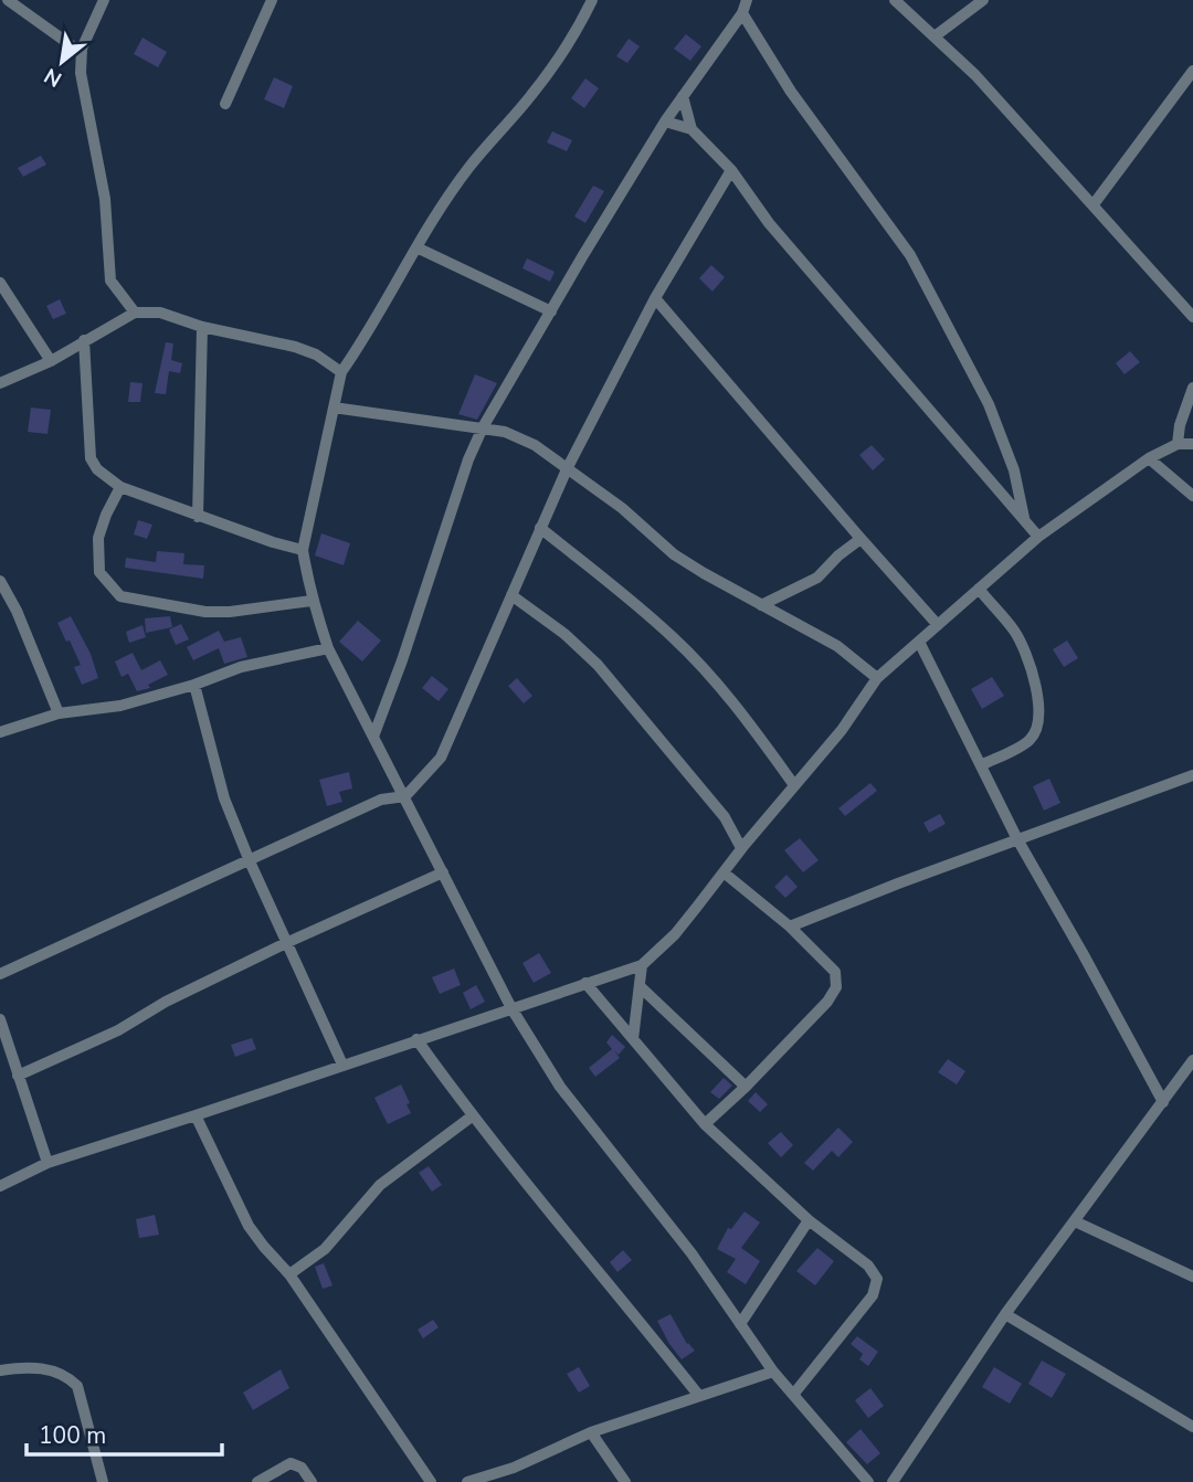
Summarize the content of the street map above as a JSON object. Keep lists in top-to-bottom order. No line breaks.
{"scale_bar":"100 m","north":"bottom left"}
